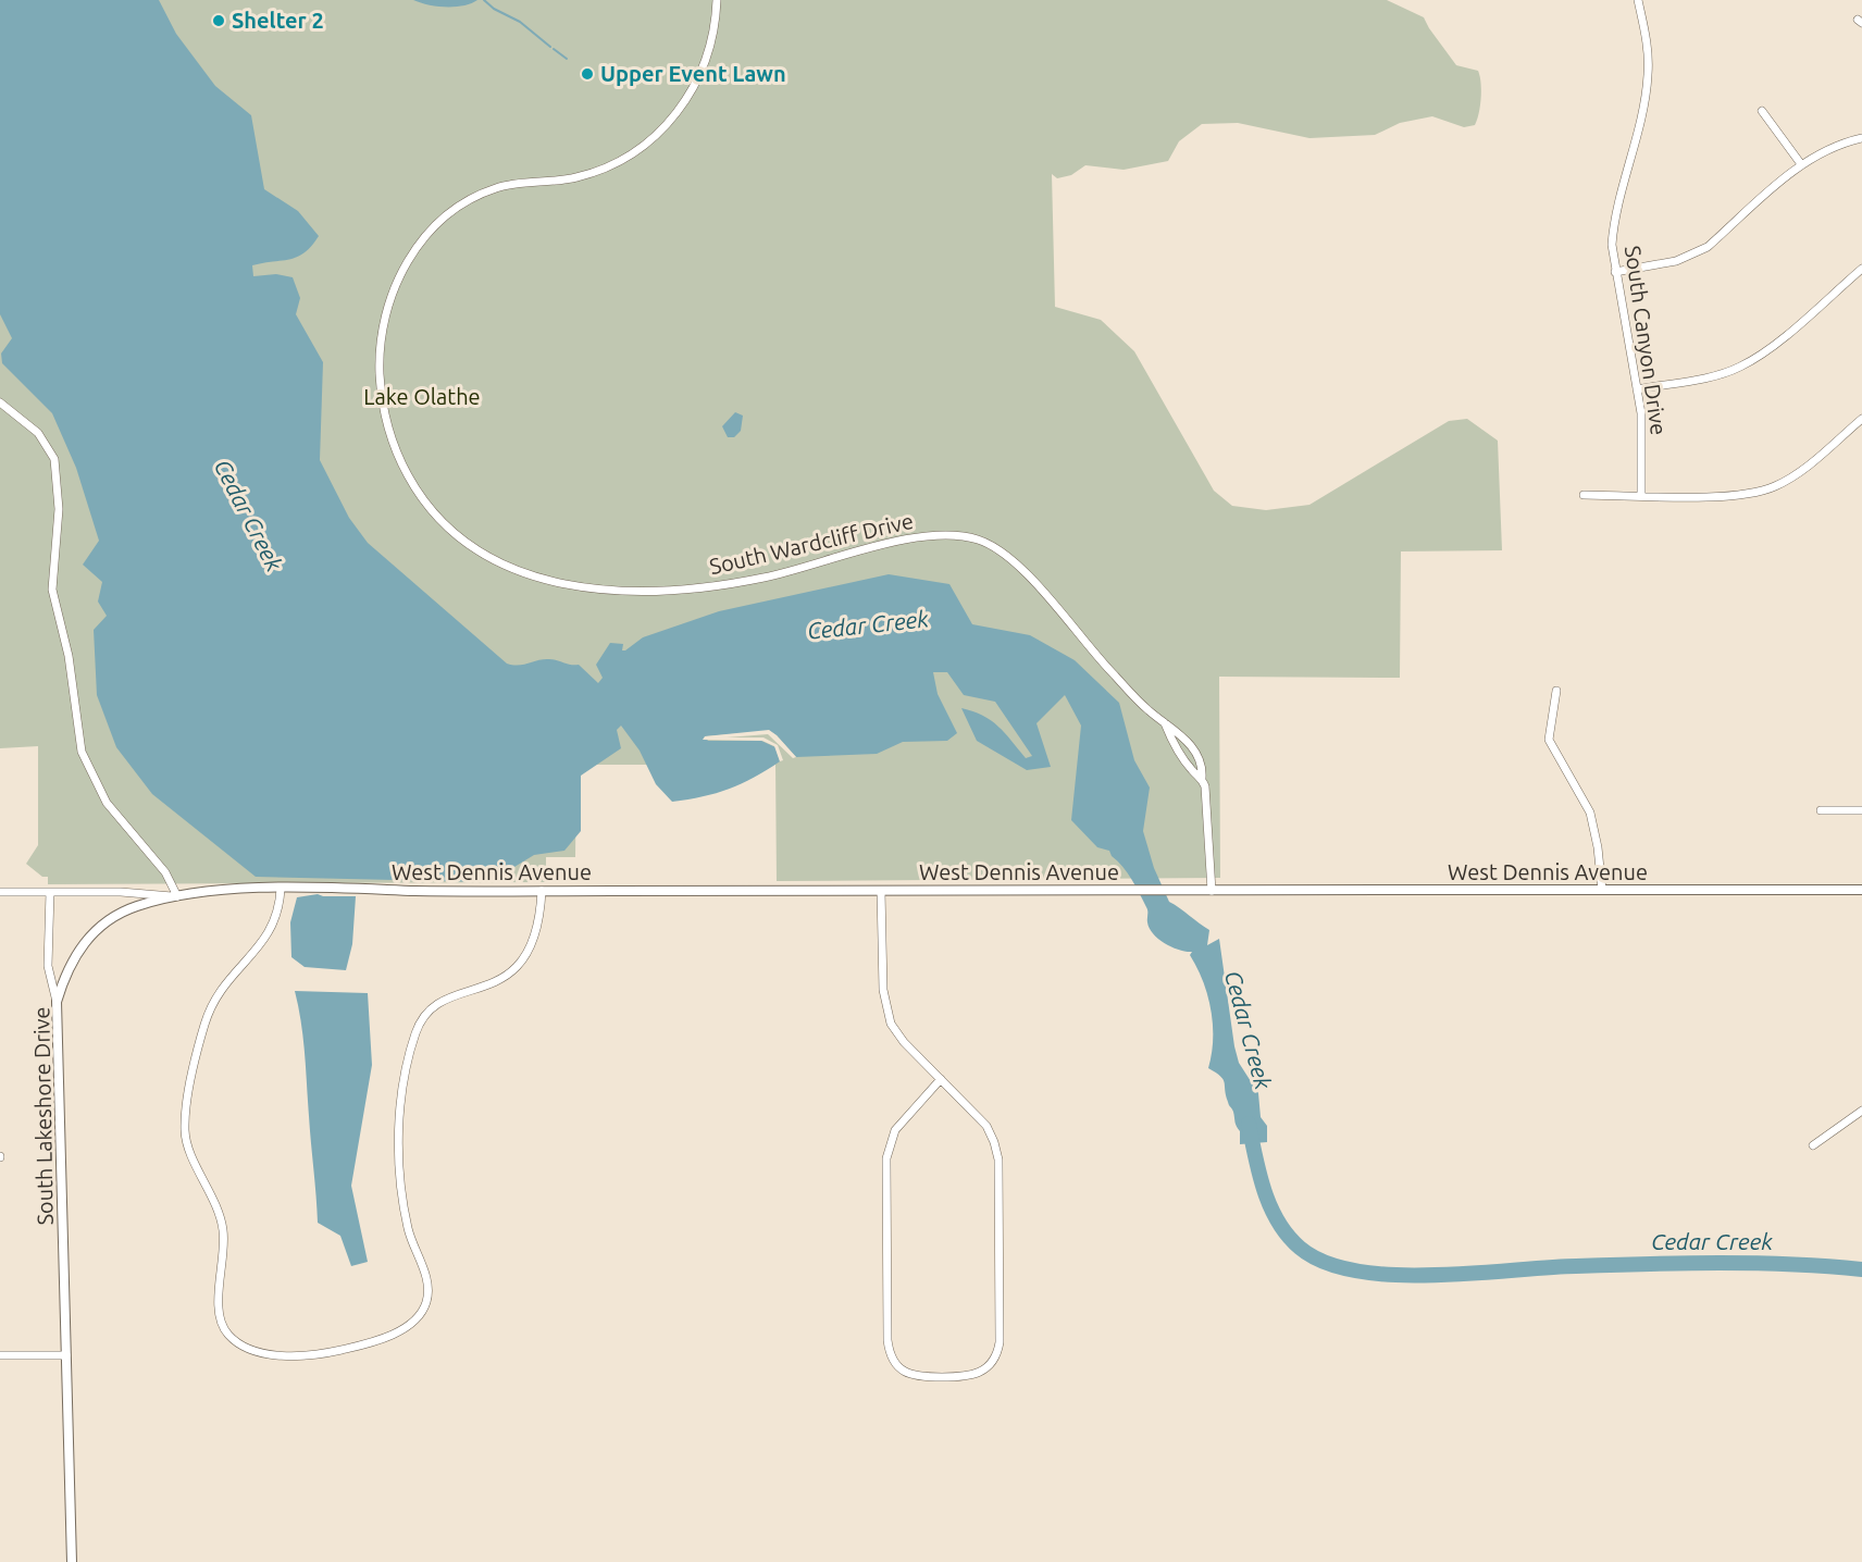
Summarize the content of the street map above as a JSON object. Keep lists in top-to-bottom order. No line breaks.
{"streets":{"street":["South Canyon Drive","South Wardcliff Drive","West Dennis Avenue","South Lakeshore Drive"]},"crossings":[["South Wardcliff Drive","West Dennis Avenue"],["West Dennis Avenue","South Lakeshore Drive"]],"water":["Cedar Creek"],"parks":["Lake Olathe"],"places":["Shelter 2","Upper Event Lawn"]}
